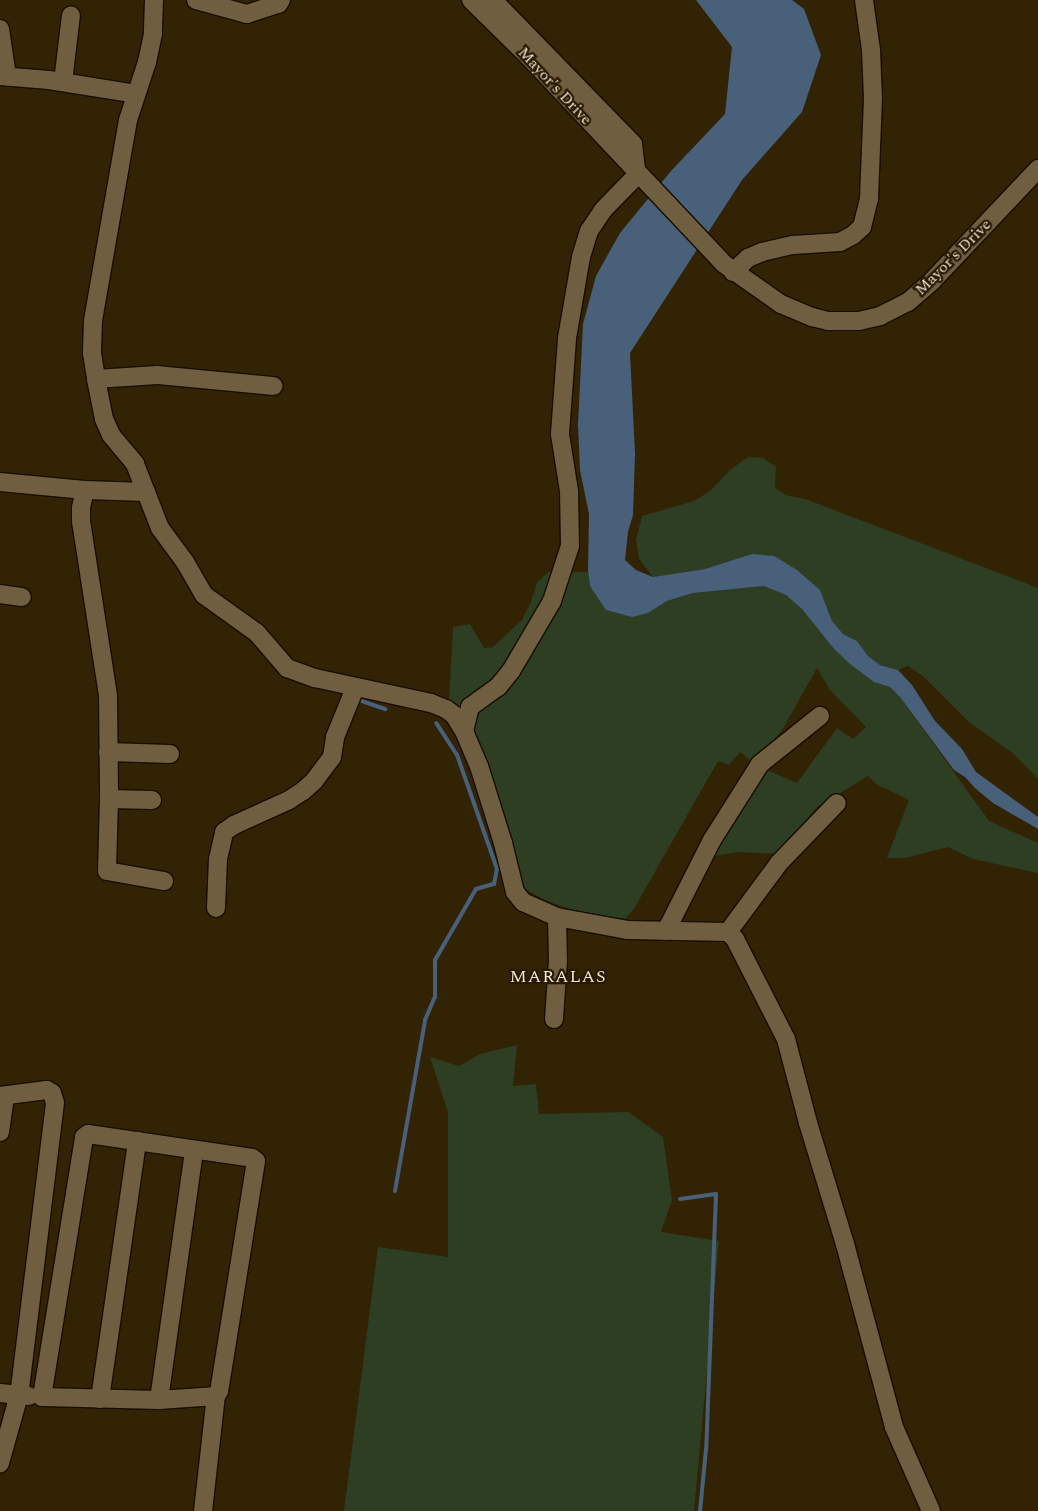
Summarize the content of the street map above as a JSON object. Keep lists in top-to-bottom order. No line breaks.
{"streets":{"street":["Mayor's Drive"]},"districts":["MARALAS"]}
